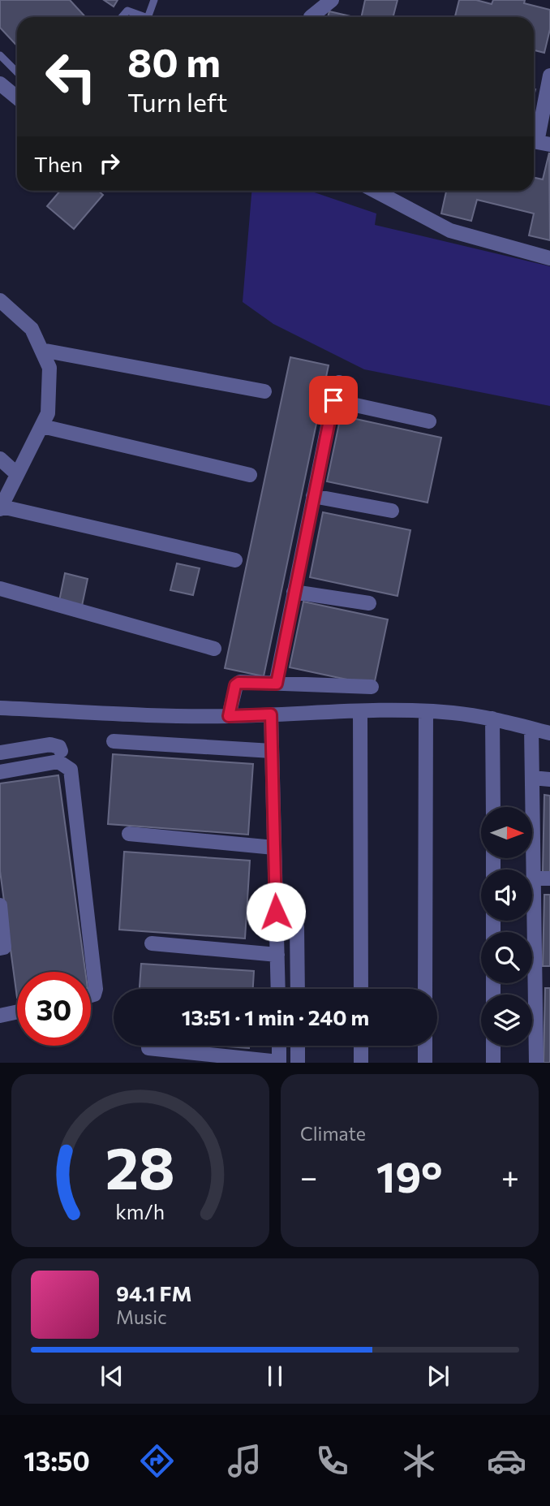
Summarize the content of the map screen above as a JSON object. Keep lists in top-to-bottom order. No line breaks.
{"north":"right","page":{"turn":["80 m","Turn left"],"then":"Then","limit":"30","trip":"13:51 · 1 min · 240 m","tile":"Climate","heat":["−","19°","+"],"song":["94.1 FM","Music"],"tabs":"13:50","gauge":["28","km/h"]}}
